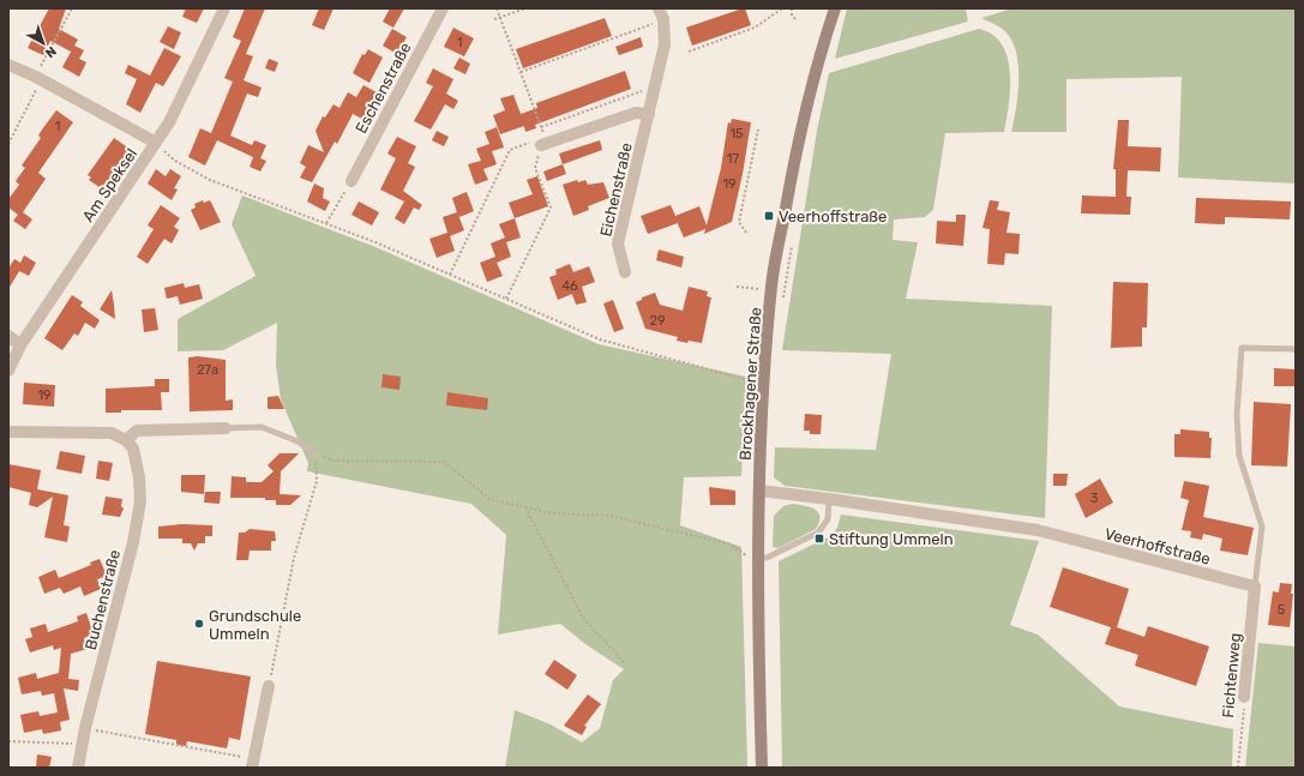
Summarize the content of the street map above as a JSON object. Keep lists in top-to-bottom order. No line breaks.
{"streets":{"main road":["Brockhagener Straße"],"street":["Eschenstraße","Am Speksel","Eichenstraße","Veerhoffstraße","Buchenstraße","Fichtenweg"]},"crossings":[["Brockhagener Straße","Veerhoffstraße"],["Veerhoffstraße","Fichtenweg"]],"places":{"transit":["Veerhoffstraße","Stiftung Ummeln"],"other":["Grundschule Ummeln"]},"house_numbers":["1","1","15","17","19","46","29","27a","19","3","5"],"north":"bottom right"}
